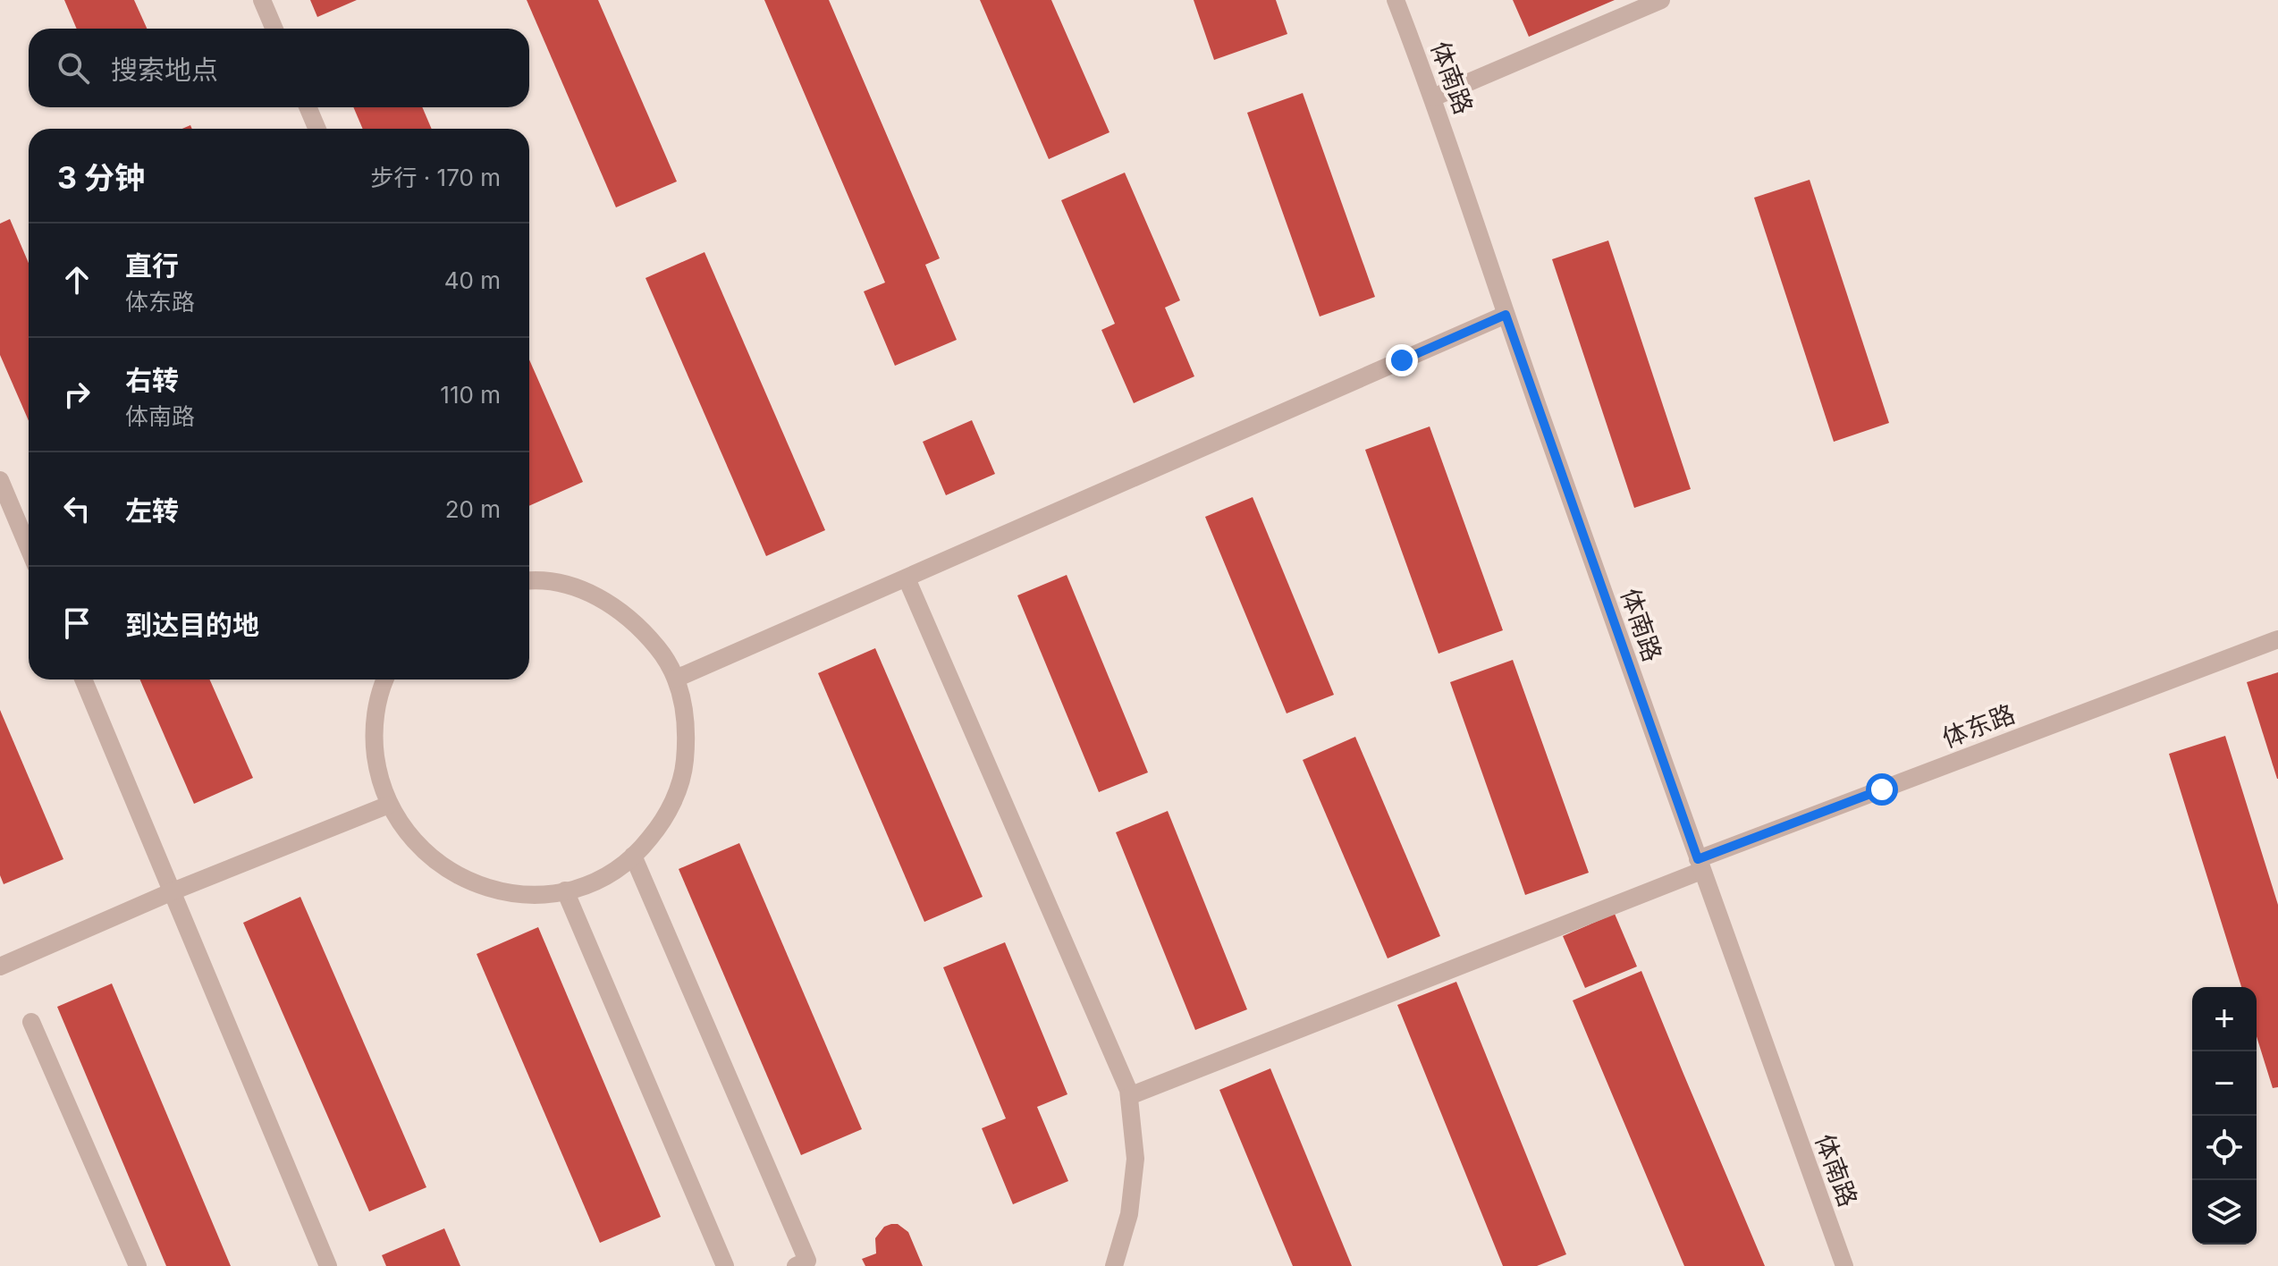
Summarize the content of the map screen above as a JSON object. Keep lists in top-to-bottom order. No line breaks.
{"streets":{"street":["体南路","体东路"]},"crossings":[["体南路","体东路"]],"page":{"search":"搜索地点","heading":["3 分钟","步行 · 170 m"],"list":[["直行","体东路","40 m"],["右转","体南路","110 m"],["左转","20 m"],"到达目的地"],"map_buttons":["+","−"]}}
